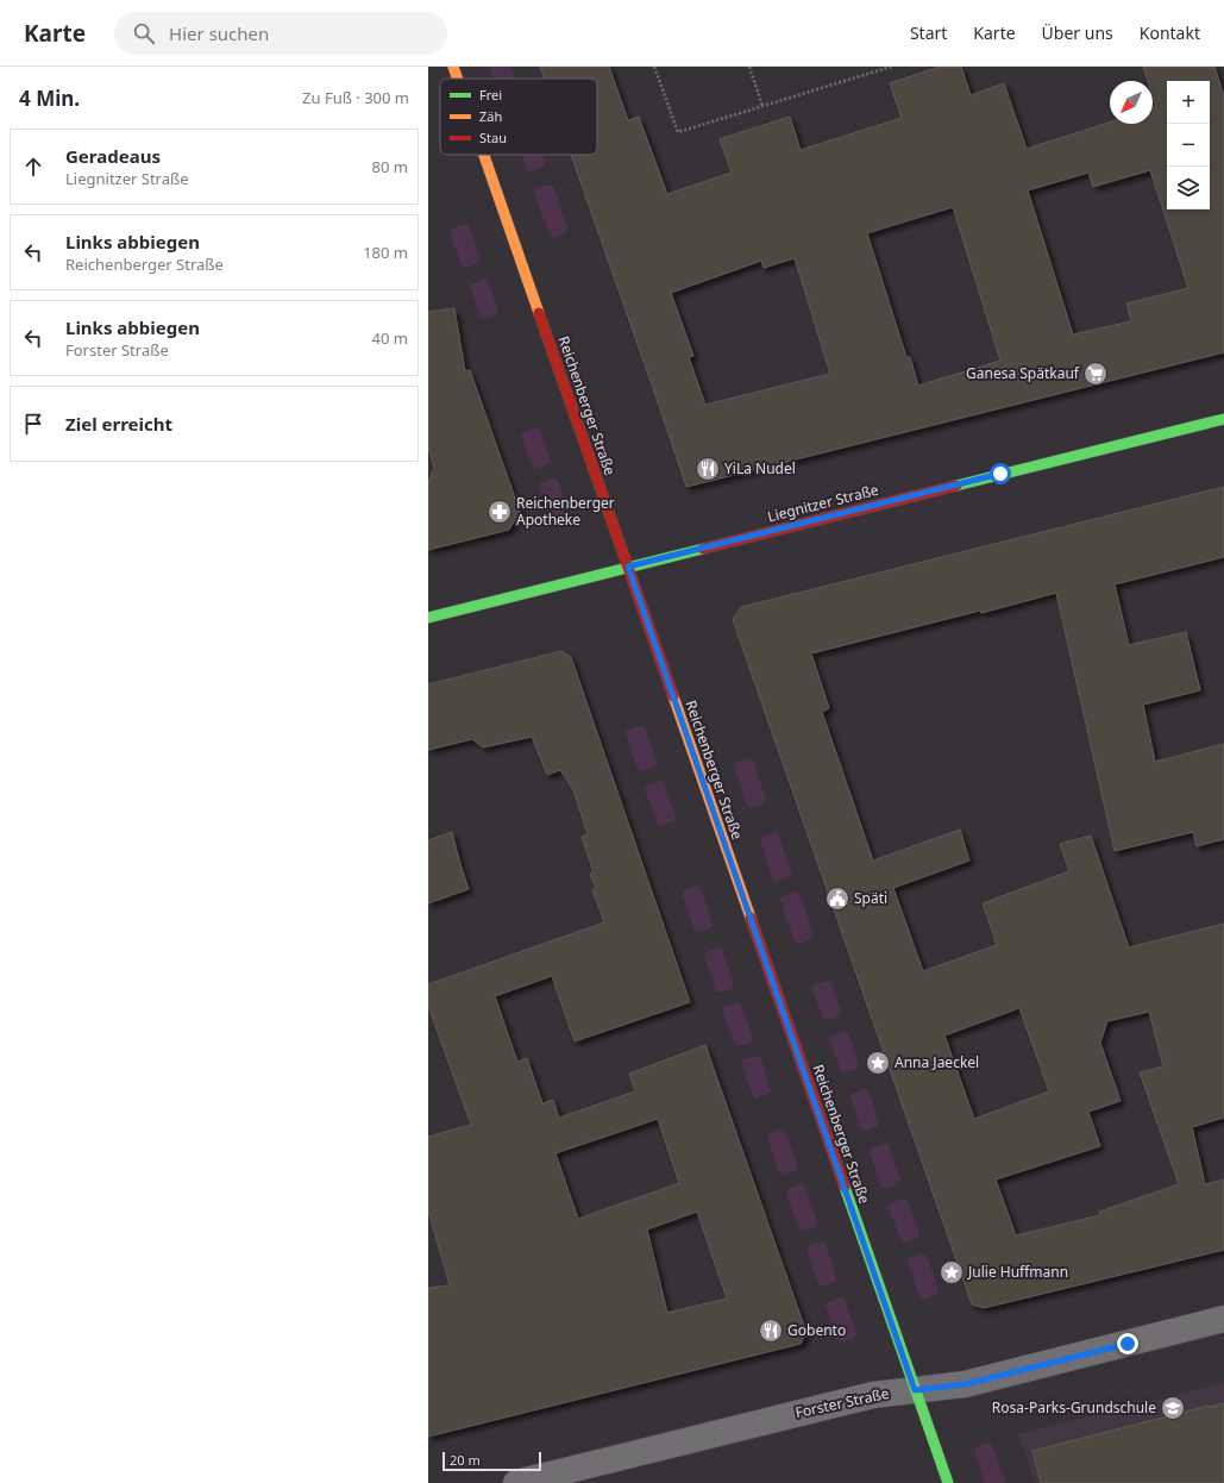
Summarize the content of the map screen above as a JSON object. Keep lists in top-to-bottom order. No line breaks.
{"streets":{"street":["Reichenberger Straße","Liegnitzer Straße","Forster Straße"]},"crossings":[["Reichenberger Straße","Liegnitzer Straße"],["Reichenberger Straße","Forster Straße"]],"places":{"supermarket":["Ganesa Spätkauf"],"restaurant":["YiLa Nudel","Gobento"],"pharmacy":["Reichenberger Apotheke"],"public building":["Späti"],"place":["Anna Jaeckel","Julie Huffmann"],"school or university":["Rosa-Parks-Grundschule"]},"legend":["Frei","Zäh","Stau"],"scale_bar":"20 m","north":"bottom left","page":{"header":"Karte","search":"Hier suchen","nav":["Start","Karte","Über uns","Kontakt"],"heading":["4 Min.","Zu Fuß · 300 m"],"map_buttons":["+","−"],"list":[["Geradeaus","Liegnitzer Straße","80 m"],["Links abbiegen","Reichenberger Straße","180 m"],["Links abbiegen","Forster Straße","40 m"],"Ziel erreicht"],"scale":"20 m"}}
